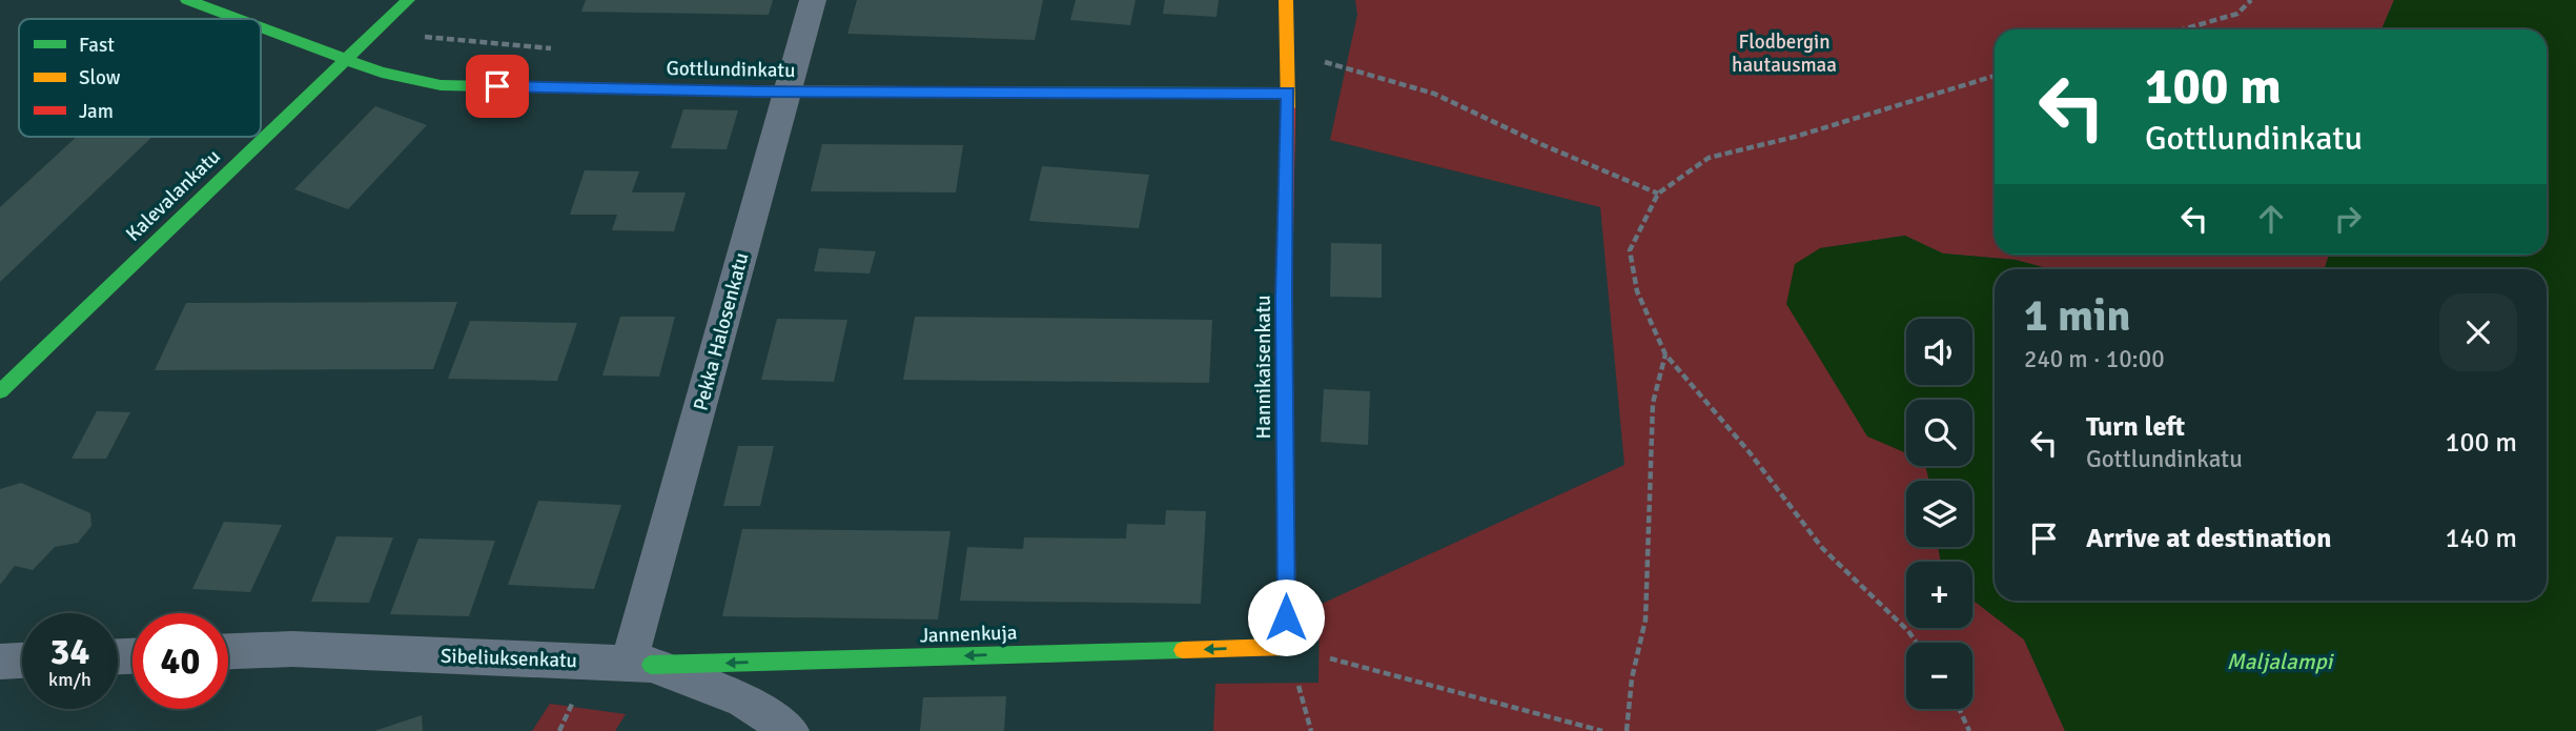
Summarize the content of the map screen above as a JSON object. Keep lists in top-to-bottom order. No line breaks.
{"streets":{"street":["Gottlundinkatu","Kalevalankatu","Pekka Halosenkatu","Hannikaisenkatu","Jannenkuja","Sibeliuksenkatu"]},"crossings":[["Gottlundinkatu","Kalevalankatu"],["Gottlundinkatu","Pekka Halosenkatu"],["Gottlundinkatu","Hannikaisenkatu"],["Pekka Halosenkatu","Jannenkuja"],["Pekka Halosenkatu","Sibeliuksenkatu"],["Hannikaisenkatu","Jannenkuja"],["Jannenkuja","Sibeliuksenkatu"]],"one_way":["Jannenkuja"],"water":["Maljalampi"],"parks":["Flodbergin hautausmaa"],"legend":["Fast","Slow","Jam"],"page":{"turn":["100 m","Gottlundinkatu"],"heading":["1 min","240 m · 10:00"],"map_buttons":["+","−"],"list":[{"name":"Turn left","note":"Gottlundinkatu","value":"100 m"},{"name":"Arrive at destination","value":"140 m"}],"speed":"34 km/h","limit":"40"}}
